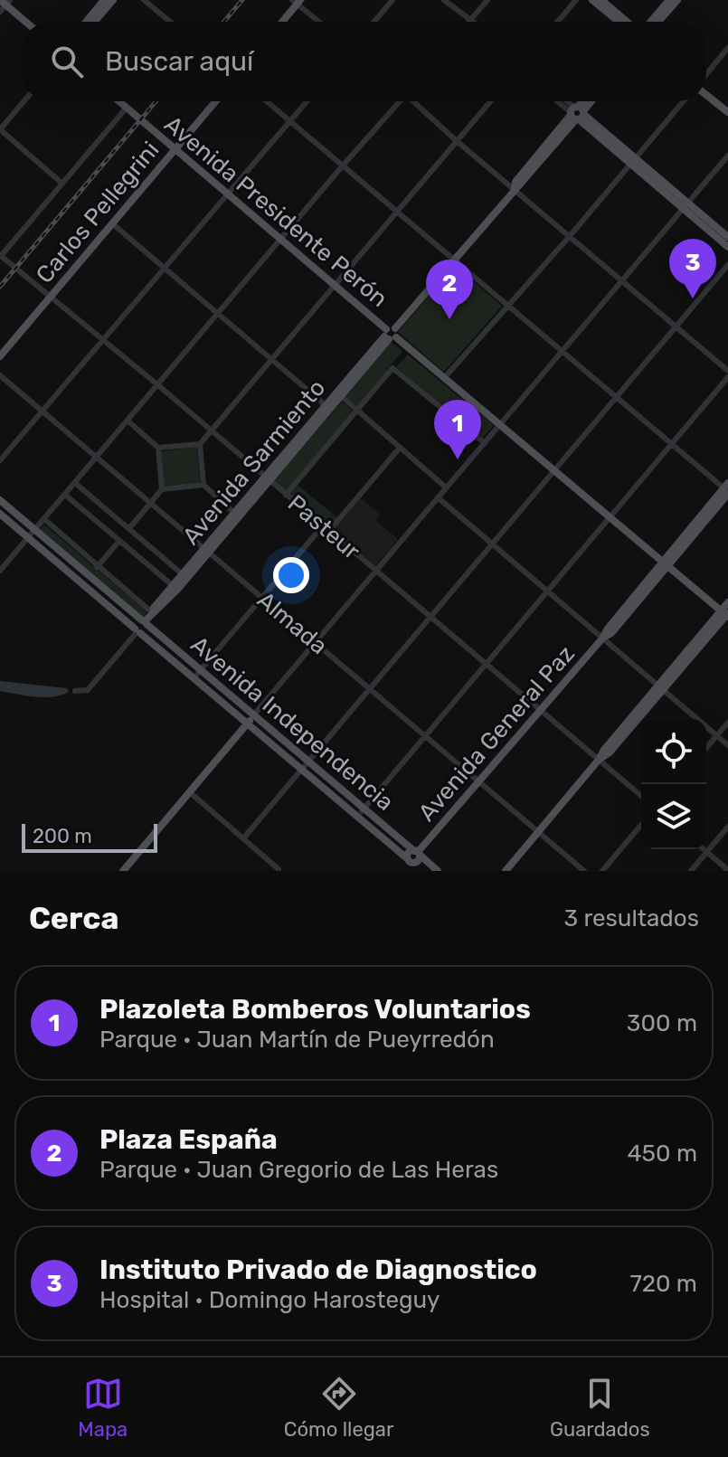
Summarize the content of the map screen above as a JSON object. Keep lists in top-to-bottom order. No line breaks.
{"streets":{"main road":["Avenida Presidente Perón","Carlos Pellegrini","Avenida Sarmiento","Avenida Independencia","Avenida General Paz"],"street":["Pasteur","Almada"]},"crossings":[["Avenida Presidente Perón","Carlos Pellegrini"],["Avenida Presidente Perón","Avenida Sarmiento"],["Avenida Presidente Perón","Avenida General Paz"],["Carlos Pellegrini","Pasteur"],["Avenida Sarmiento","Pasteur"],["Avenida Sarmiento","Almada"],["Avenida Sarmiento","Avenida Independencia"],["Pasteur","Avenida General Paz"],["Almada","Avenida General Paz"],["Avenida Independencia","Avenida General Paz"]],"scale_bar":"200 m","page":{"search":"Buscar aquí","pins":["3","2","1"],"scale":"200 m","heading":["Cerca","3 resultados"],"list":[{"mark":"1","name":"Plazoleta Bomberos Voluntarios","note":"Parque · Juan Martín de Pueyrredón","value":"300 m"},{"mark":"2","name":"Plaza España","note":"Parque · Juan Gregorio de Las Heras","value":"450 m"},{"mark":"3","name":"Instituto Privado de Diagnostico","note":"Hospital · Domingo Harosteguy","value":"720 m"}],"nav":["Mapa","Cómo llegar","Guardados"]}}
